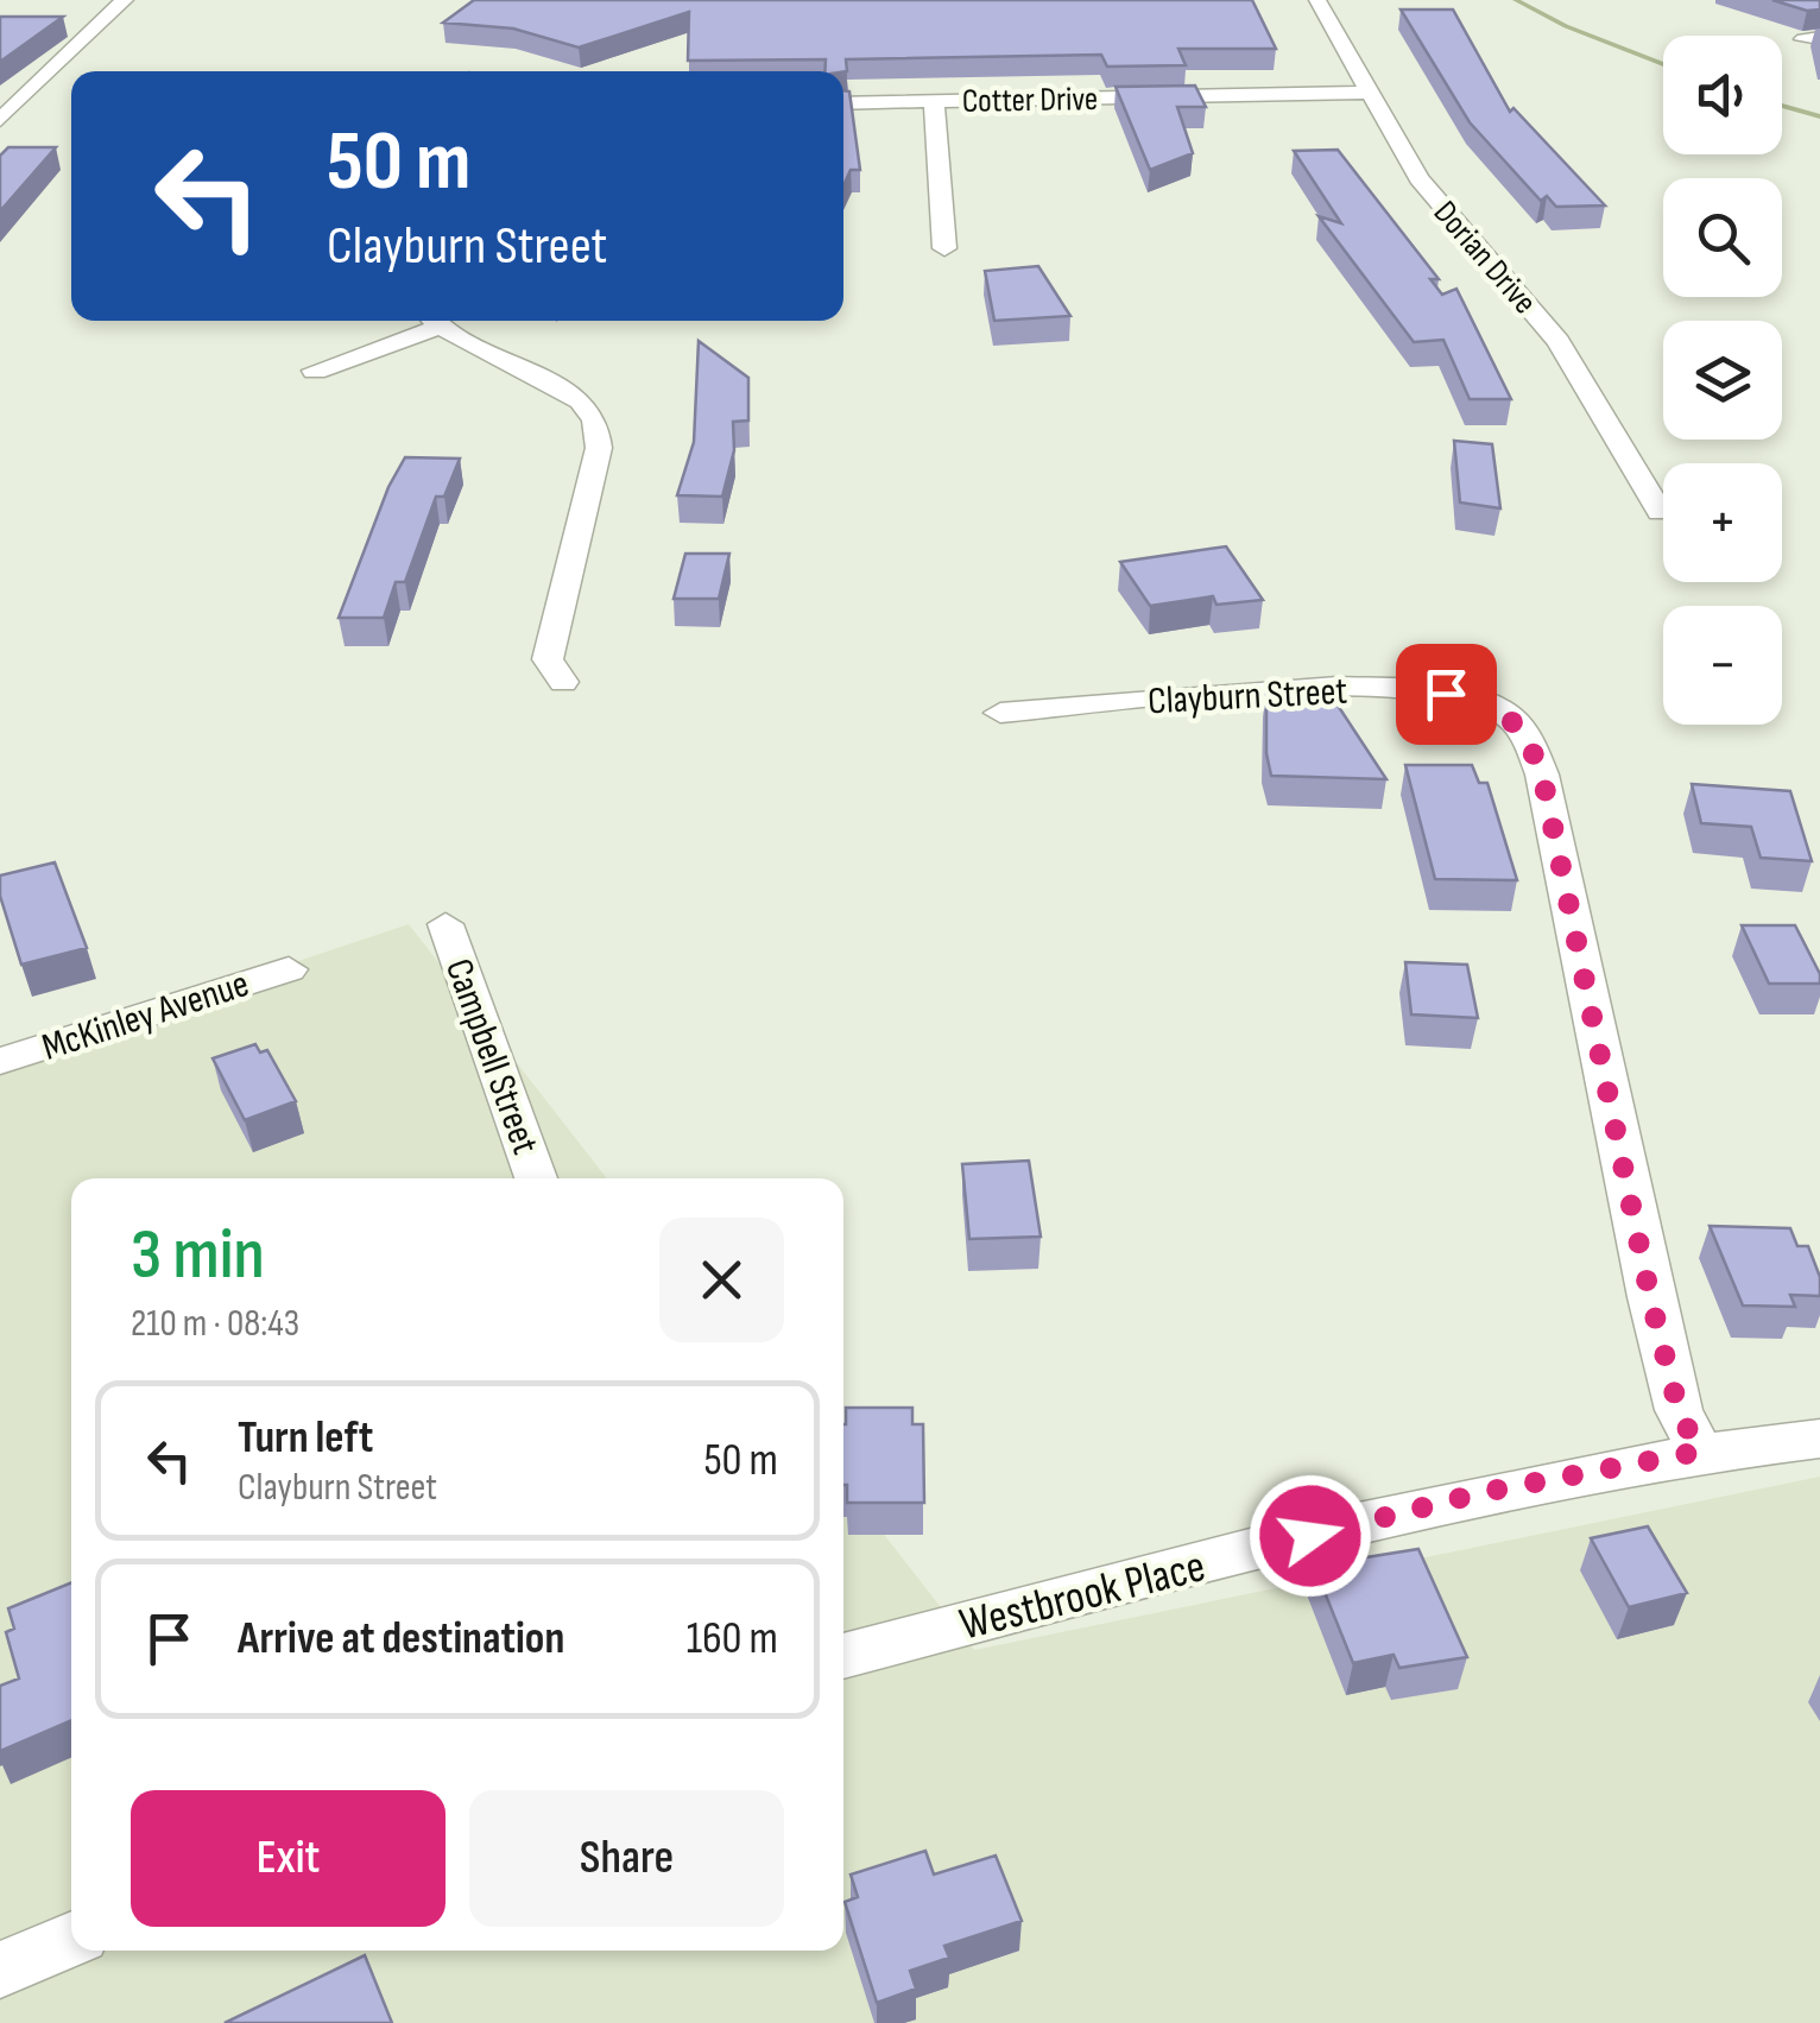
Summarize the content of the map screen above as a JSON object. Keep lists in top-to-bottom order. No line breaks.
{"streets":{"street":["Cotter Drive","Dorian Drive","Clayburn Street","McKinley Avenue","Campbell Street","Westbrook Place"]},"crossings":[["Cotter Drive","Dorian Drive"],["Clayburn Street","Westbrook Place"]],"page":{"map_buttons":["+","−"],"turn":["50 m","Clayburn Street"],"heading":["3 min","210 m · 08:43"],"list":[{"name":"Turn left","note":"Clayburn Street","value":"50 m"},{"name":"Arrive at destination","value":"160 m"}],"buttons":["Exit","Share"]}}
